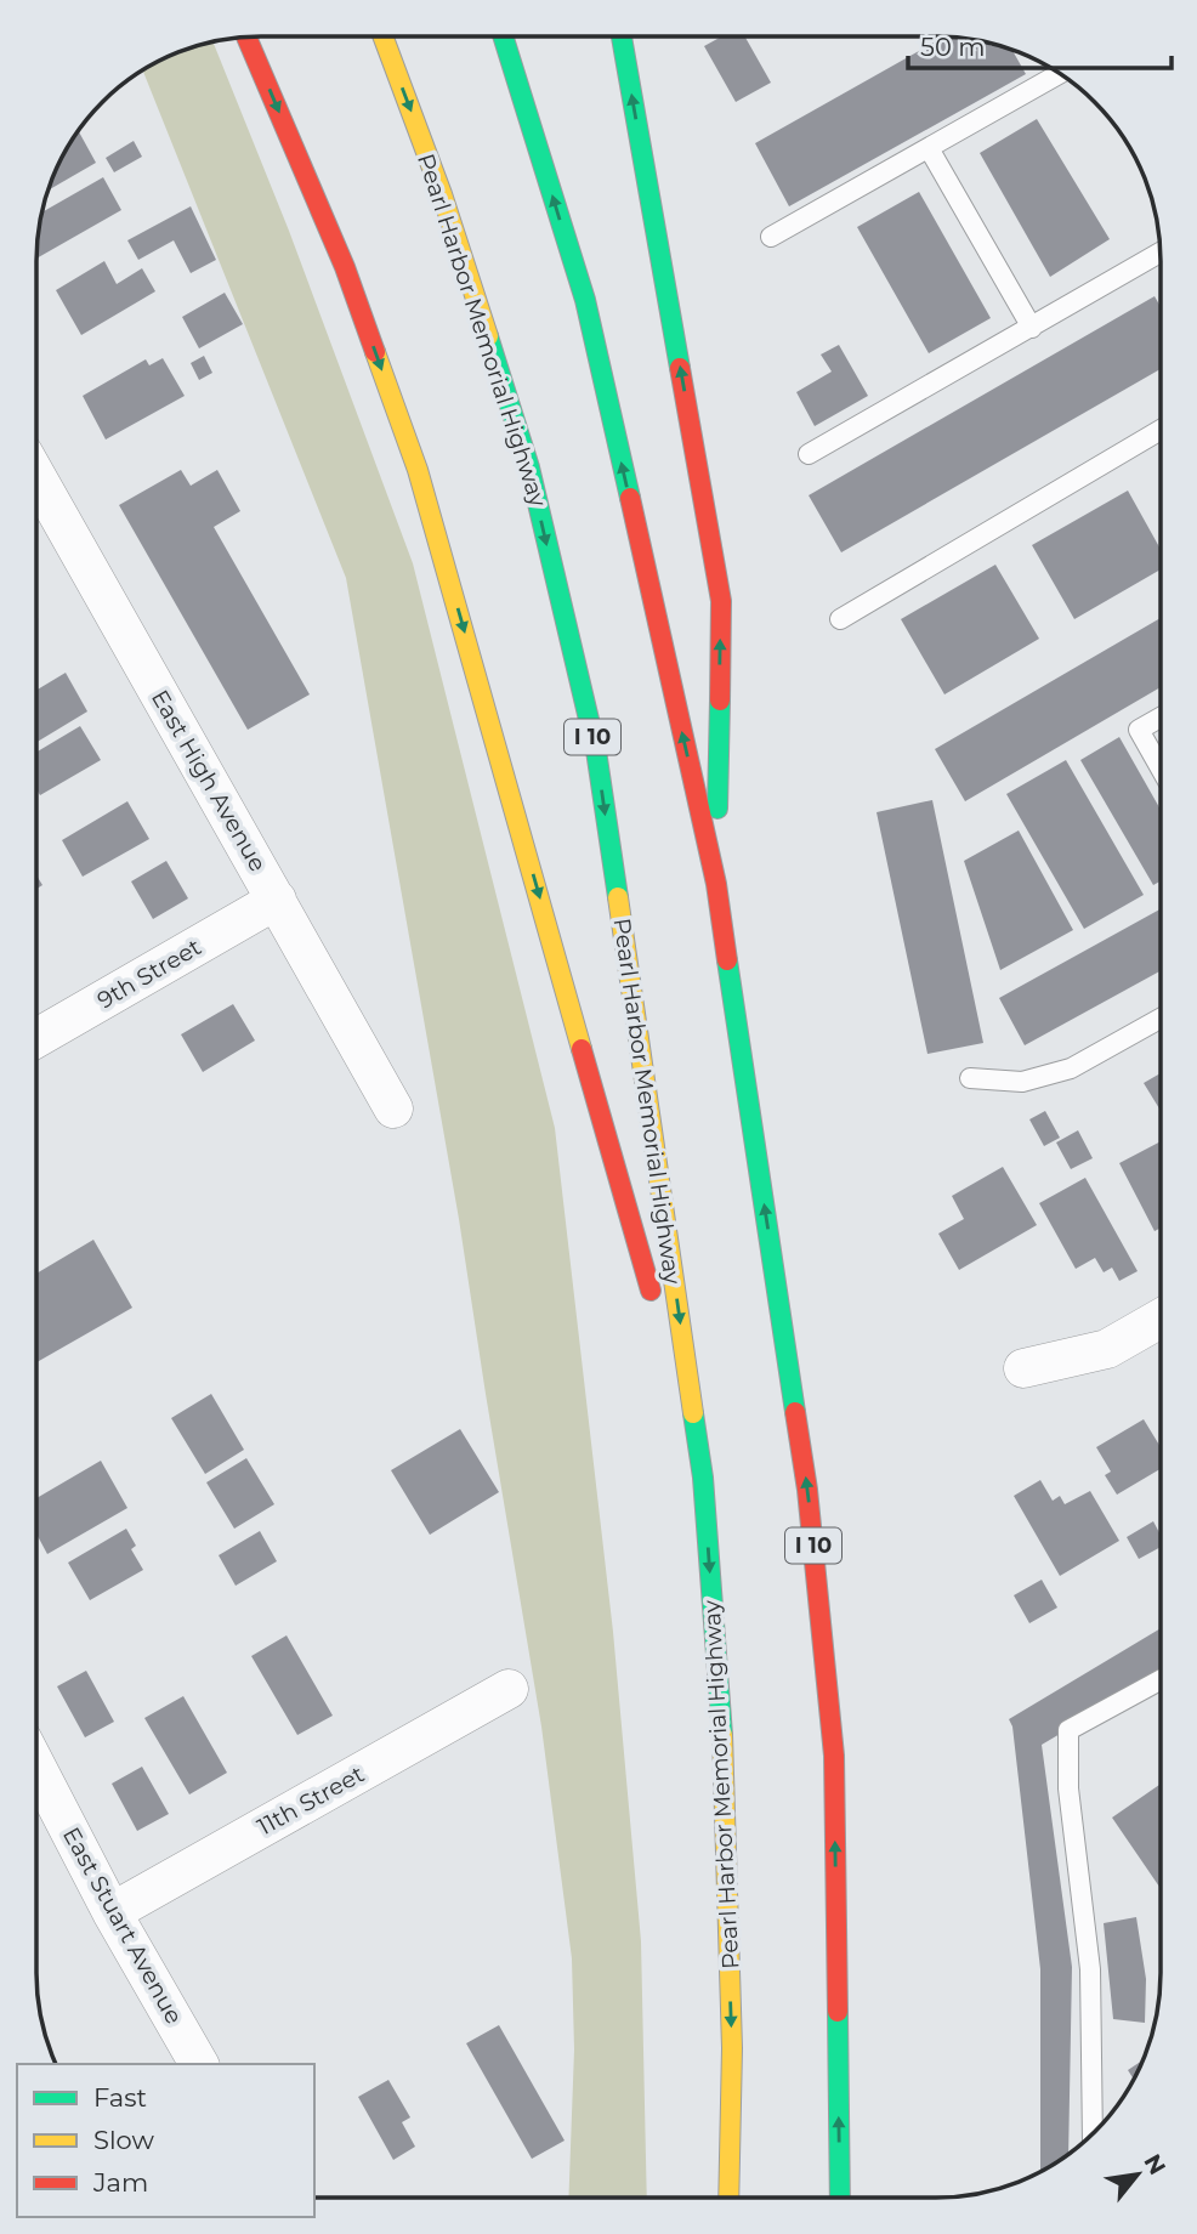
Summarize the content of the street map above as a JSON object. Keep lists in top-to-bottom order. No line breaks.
{"streets":{"highway":["Pearl Harbor Memorial Highway","I 10"],"street":["East High Avenue","9th Street","11th Street","East Stuart Avenue"]},"crossings":[["East High Avenue","9th Street"],["11th Street","East Stuart Avenue"]],"legend":["Fast","Slow","Jam"],"scale_bar":"50 m","north":"top right"}
